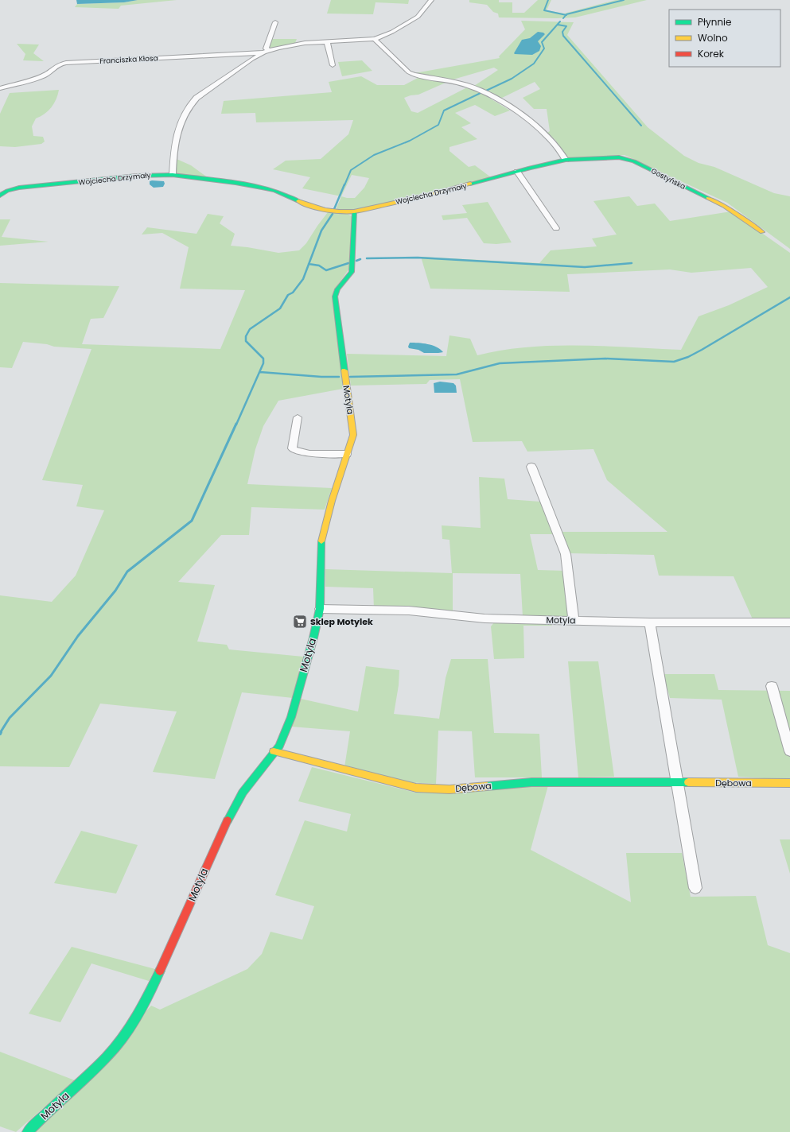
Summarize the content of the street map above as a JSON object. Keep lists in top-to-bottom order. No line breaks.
{"streets":{"street":["Franciszka Kłosa","Wojciecha Drzymały","Gostyńska","Motyla","Dębowa"]},"crossings":[["Wojciecha Drzymały","Gostyńska"],["Wojciecha Drzymały","Motyla"],["Motyla","Dębowa"]],"places":{"supermarket":["Sklep Motylek"]},"legend":["Płynnie","Wolno","Korek"]}
